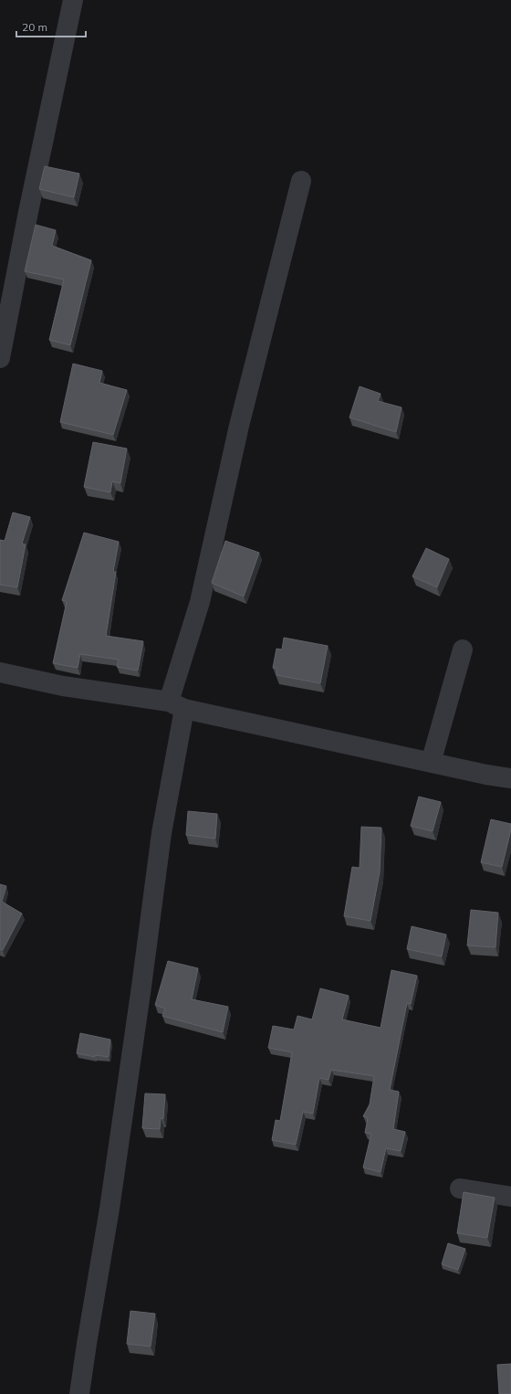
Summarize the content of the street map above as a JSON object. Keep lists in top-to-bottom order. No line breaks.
{"scale_bar":"20 m"}
